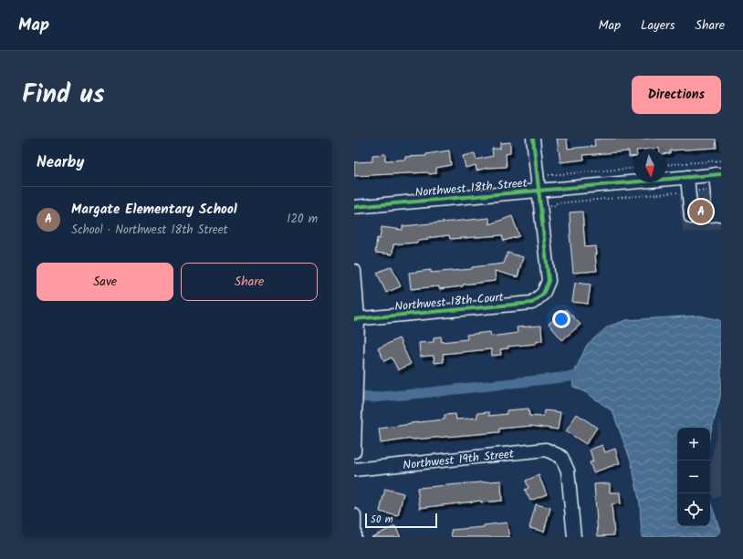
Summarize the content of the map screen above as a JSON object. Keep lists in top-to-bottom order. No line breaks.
{"streets":{"street":["Northwest 18th Street","Northwest 18th Court","Northwest 19th Street"]},"crossings":[["Northwest 18th Street","Northwest 18th Court"]],"scale_bar":"50 m","north":"bottom","page":{"header":"Map","nav":["Map","Layers","Share"],"title":"Find us","buttons":["Directions",["Save","Share"]],"heading":"Nearby","list":[{"mark":"A","name":"Margate Elementary School","note":"School · Northwest 18th Street","value":"120 m"}],"pins":"A","map_buttons":["+","−"],"scale":"50 m"}}
